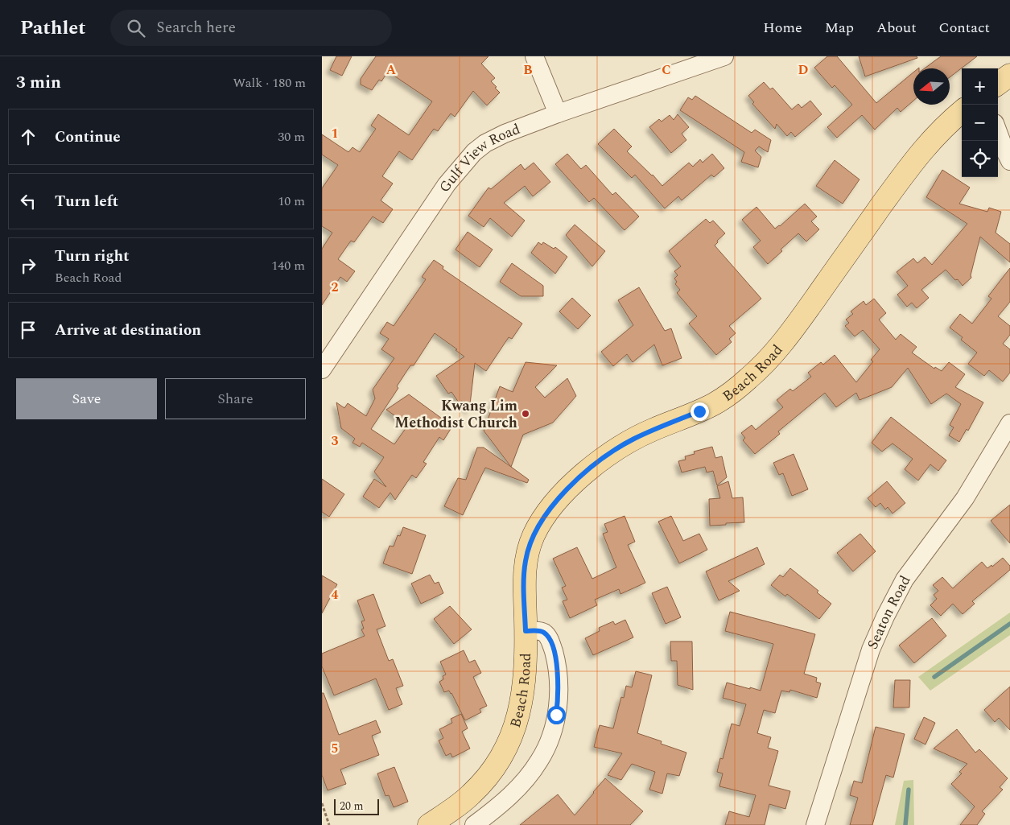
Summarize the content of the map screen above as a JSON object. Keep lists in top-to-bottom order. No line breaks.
{"streets":{"main road":["Beach Road"],"street":["Gulf View Road","Seaton Road"]},"places":["Kwang Lim Methodist Church"],"scale_bar":"20 m","north":"left","page":{"header":"Pathlet","search":"Search here","nav":["Home","Map","About","Contact"],"heading":["3 min","Walk · 180 m"],"map_buttons":["+","−"],"list":[["Continue","30 m"],["Turn left","10 m"],["Turn right","Beach Road","140 m"],"Arrive at destination"],"buttons":["Save","Share"],"scale":"20 m"},"grid":{"columns":["A","B","C","D"],"rows":["1","2","3","4","5"]}}
